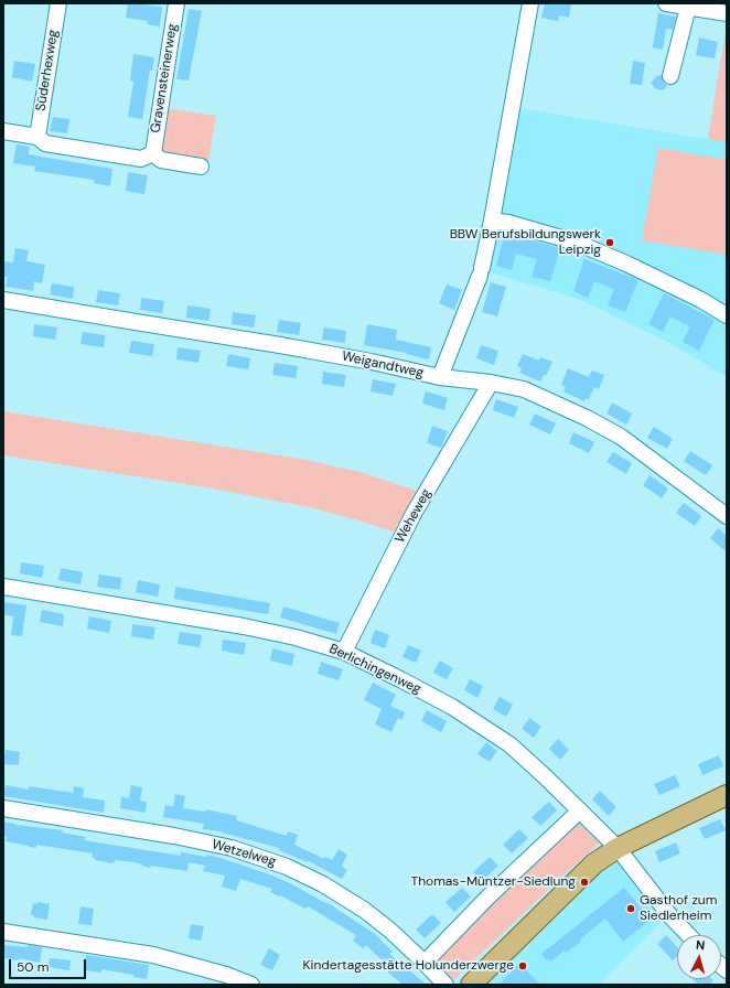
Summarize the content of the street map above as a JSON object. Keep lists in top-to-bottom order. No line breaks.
{"streets":{"street":["Süderhexweg","Gravensteinerweg","Weigandtweg","Weheweg","Berlichingenweg","Wetzelweg"]},"crossings":[["Weigandtweg","Weheweg"],["Weheweg","Berlichingenweg"]],"places":["BBW Berufsbildungswerk Leipzig","Thomas-Müntzer-Siedlung","Gasthof zum Siedlerheim","Kindertagesstätte Holunderzwerge"],"scale_bar":"50 m","north":"top"}
